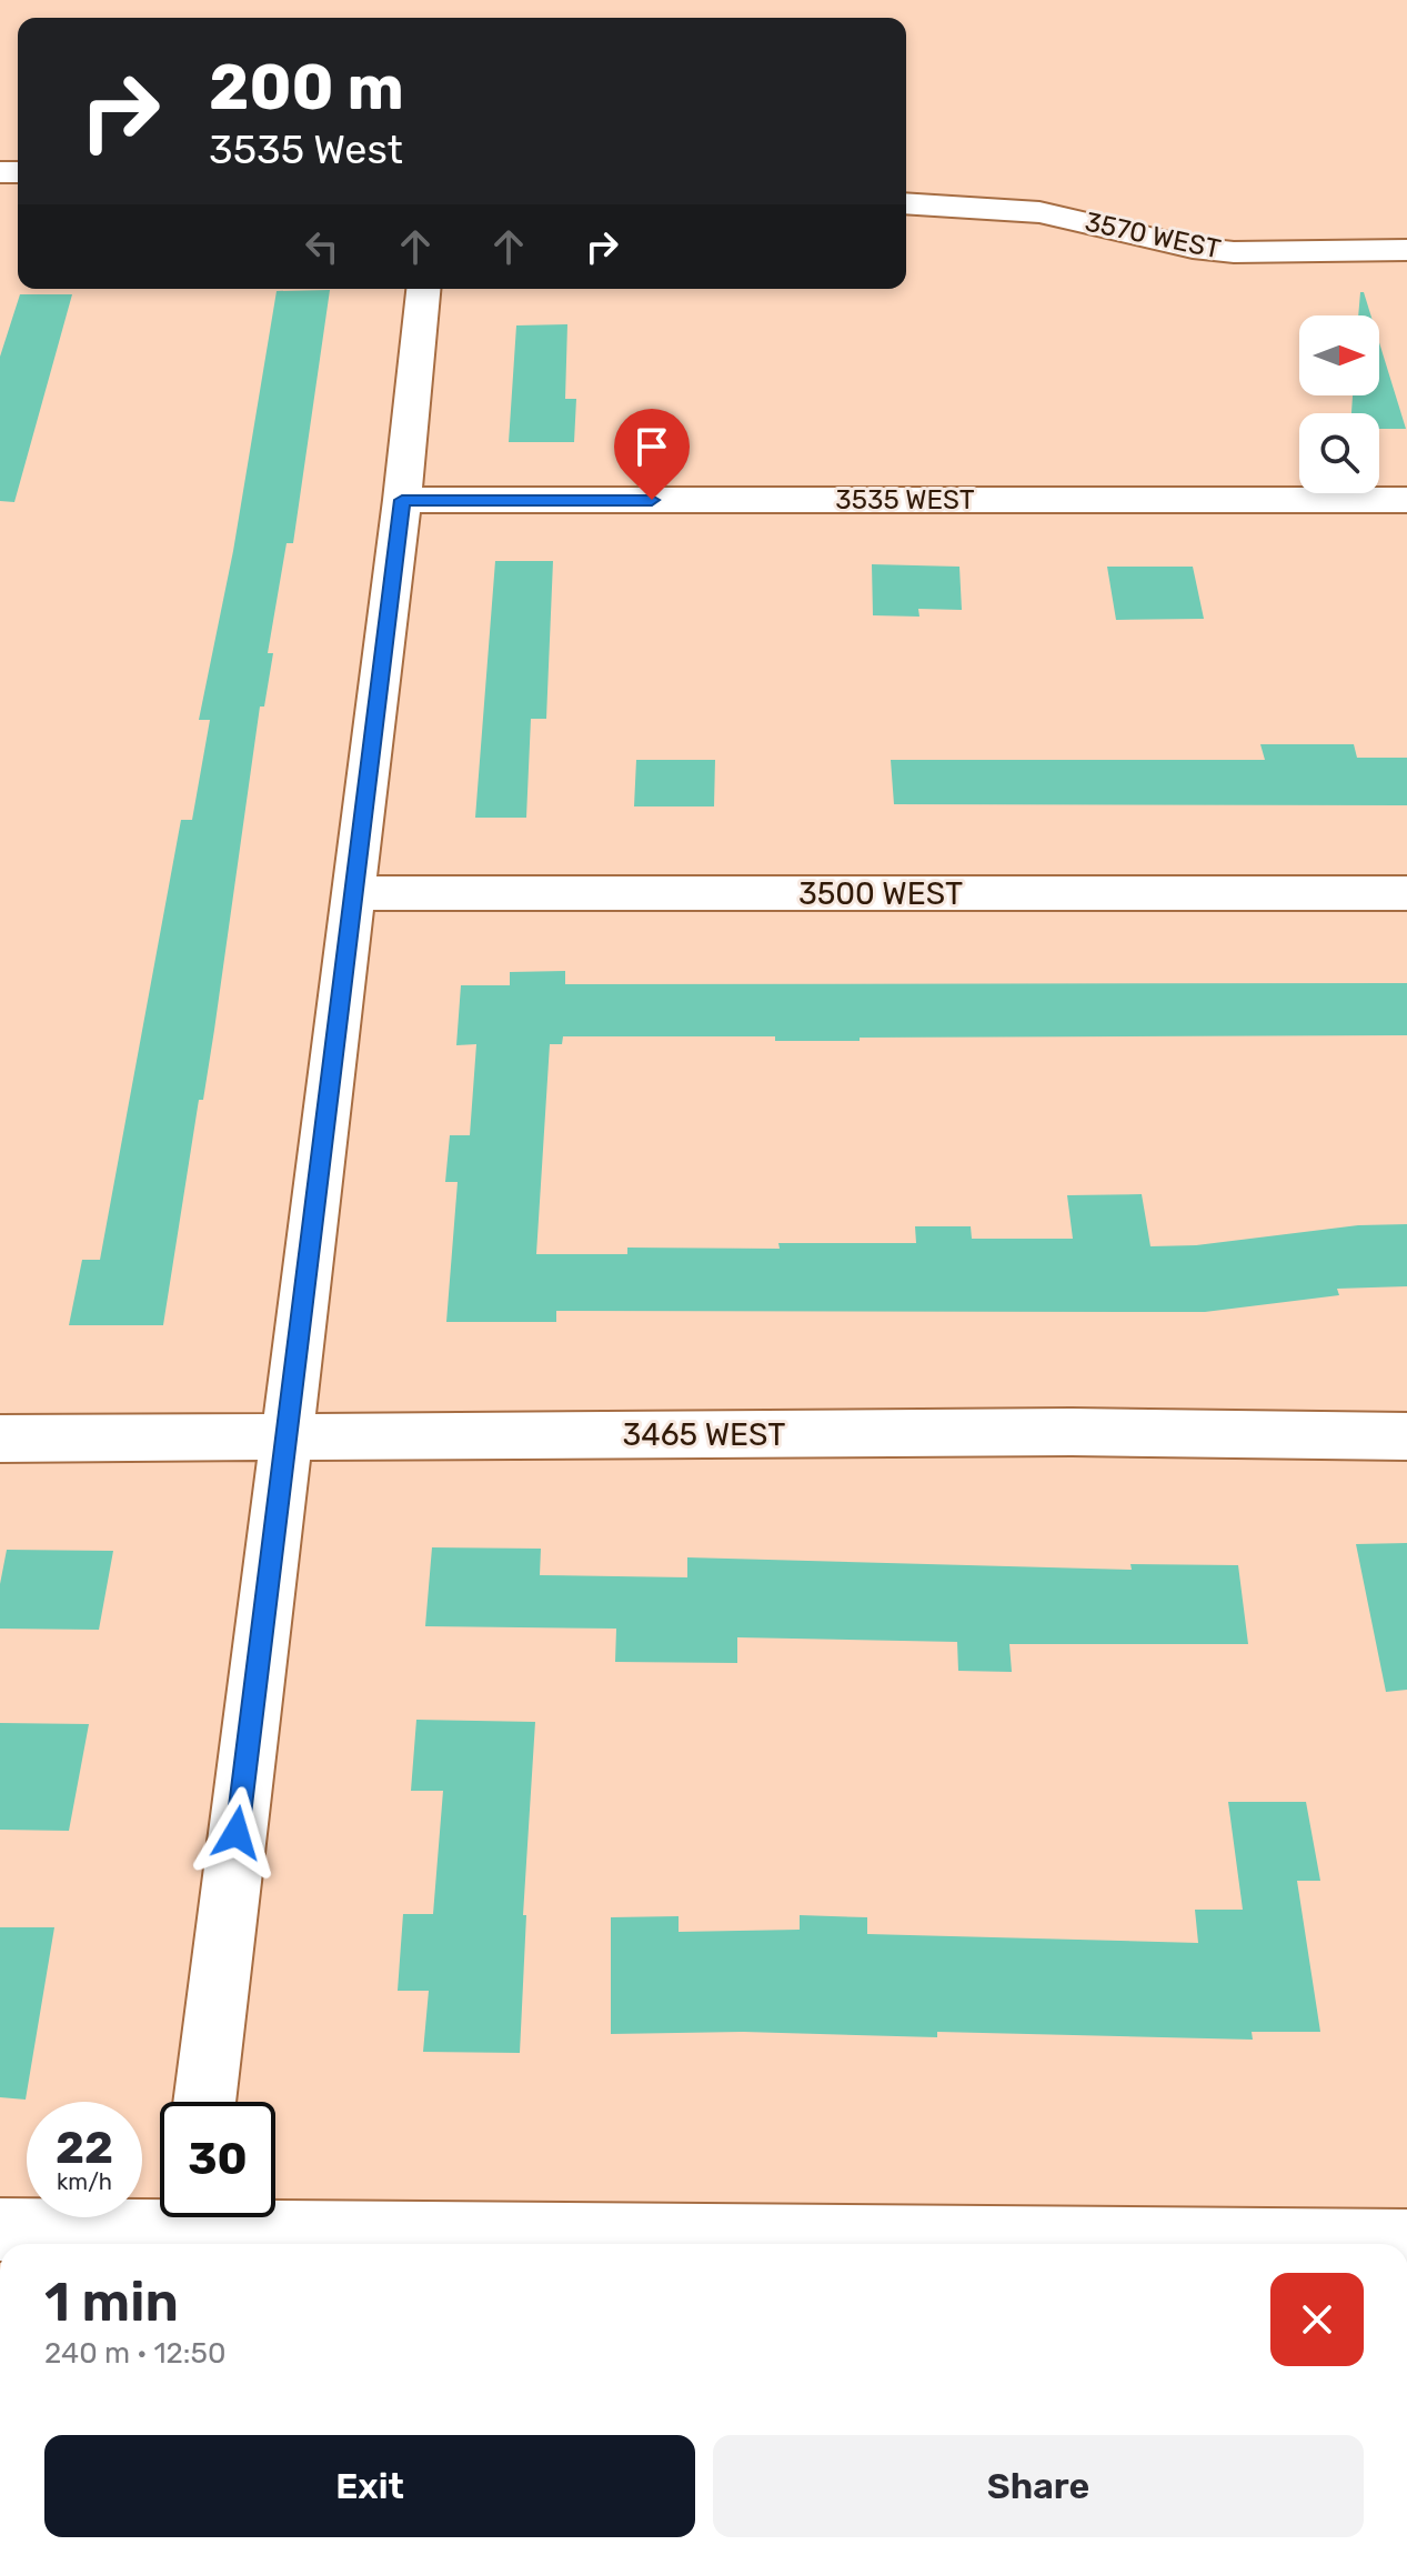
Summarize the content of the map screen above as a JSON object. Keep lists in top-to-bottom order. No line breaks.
{"streets":{"street":["3570 WEST","3535 WEST","3500 WEST","3465 WEST"]},"north":"right","page":{"turn":["200 m","3535 West"],"speed":"22 km/h","limit":"30","heading":["1 min","240 m · 12:50"],"buttons":["Exit","Share"]}}
